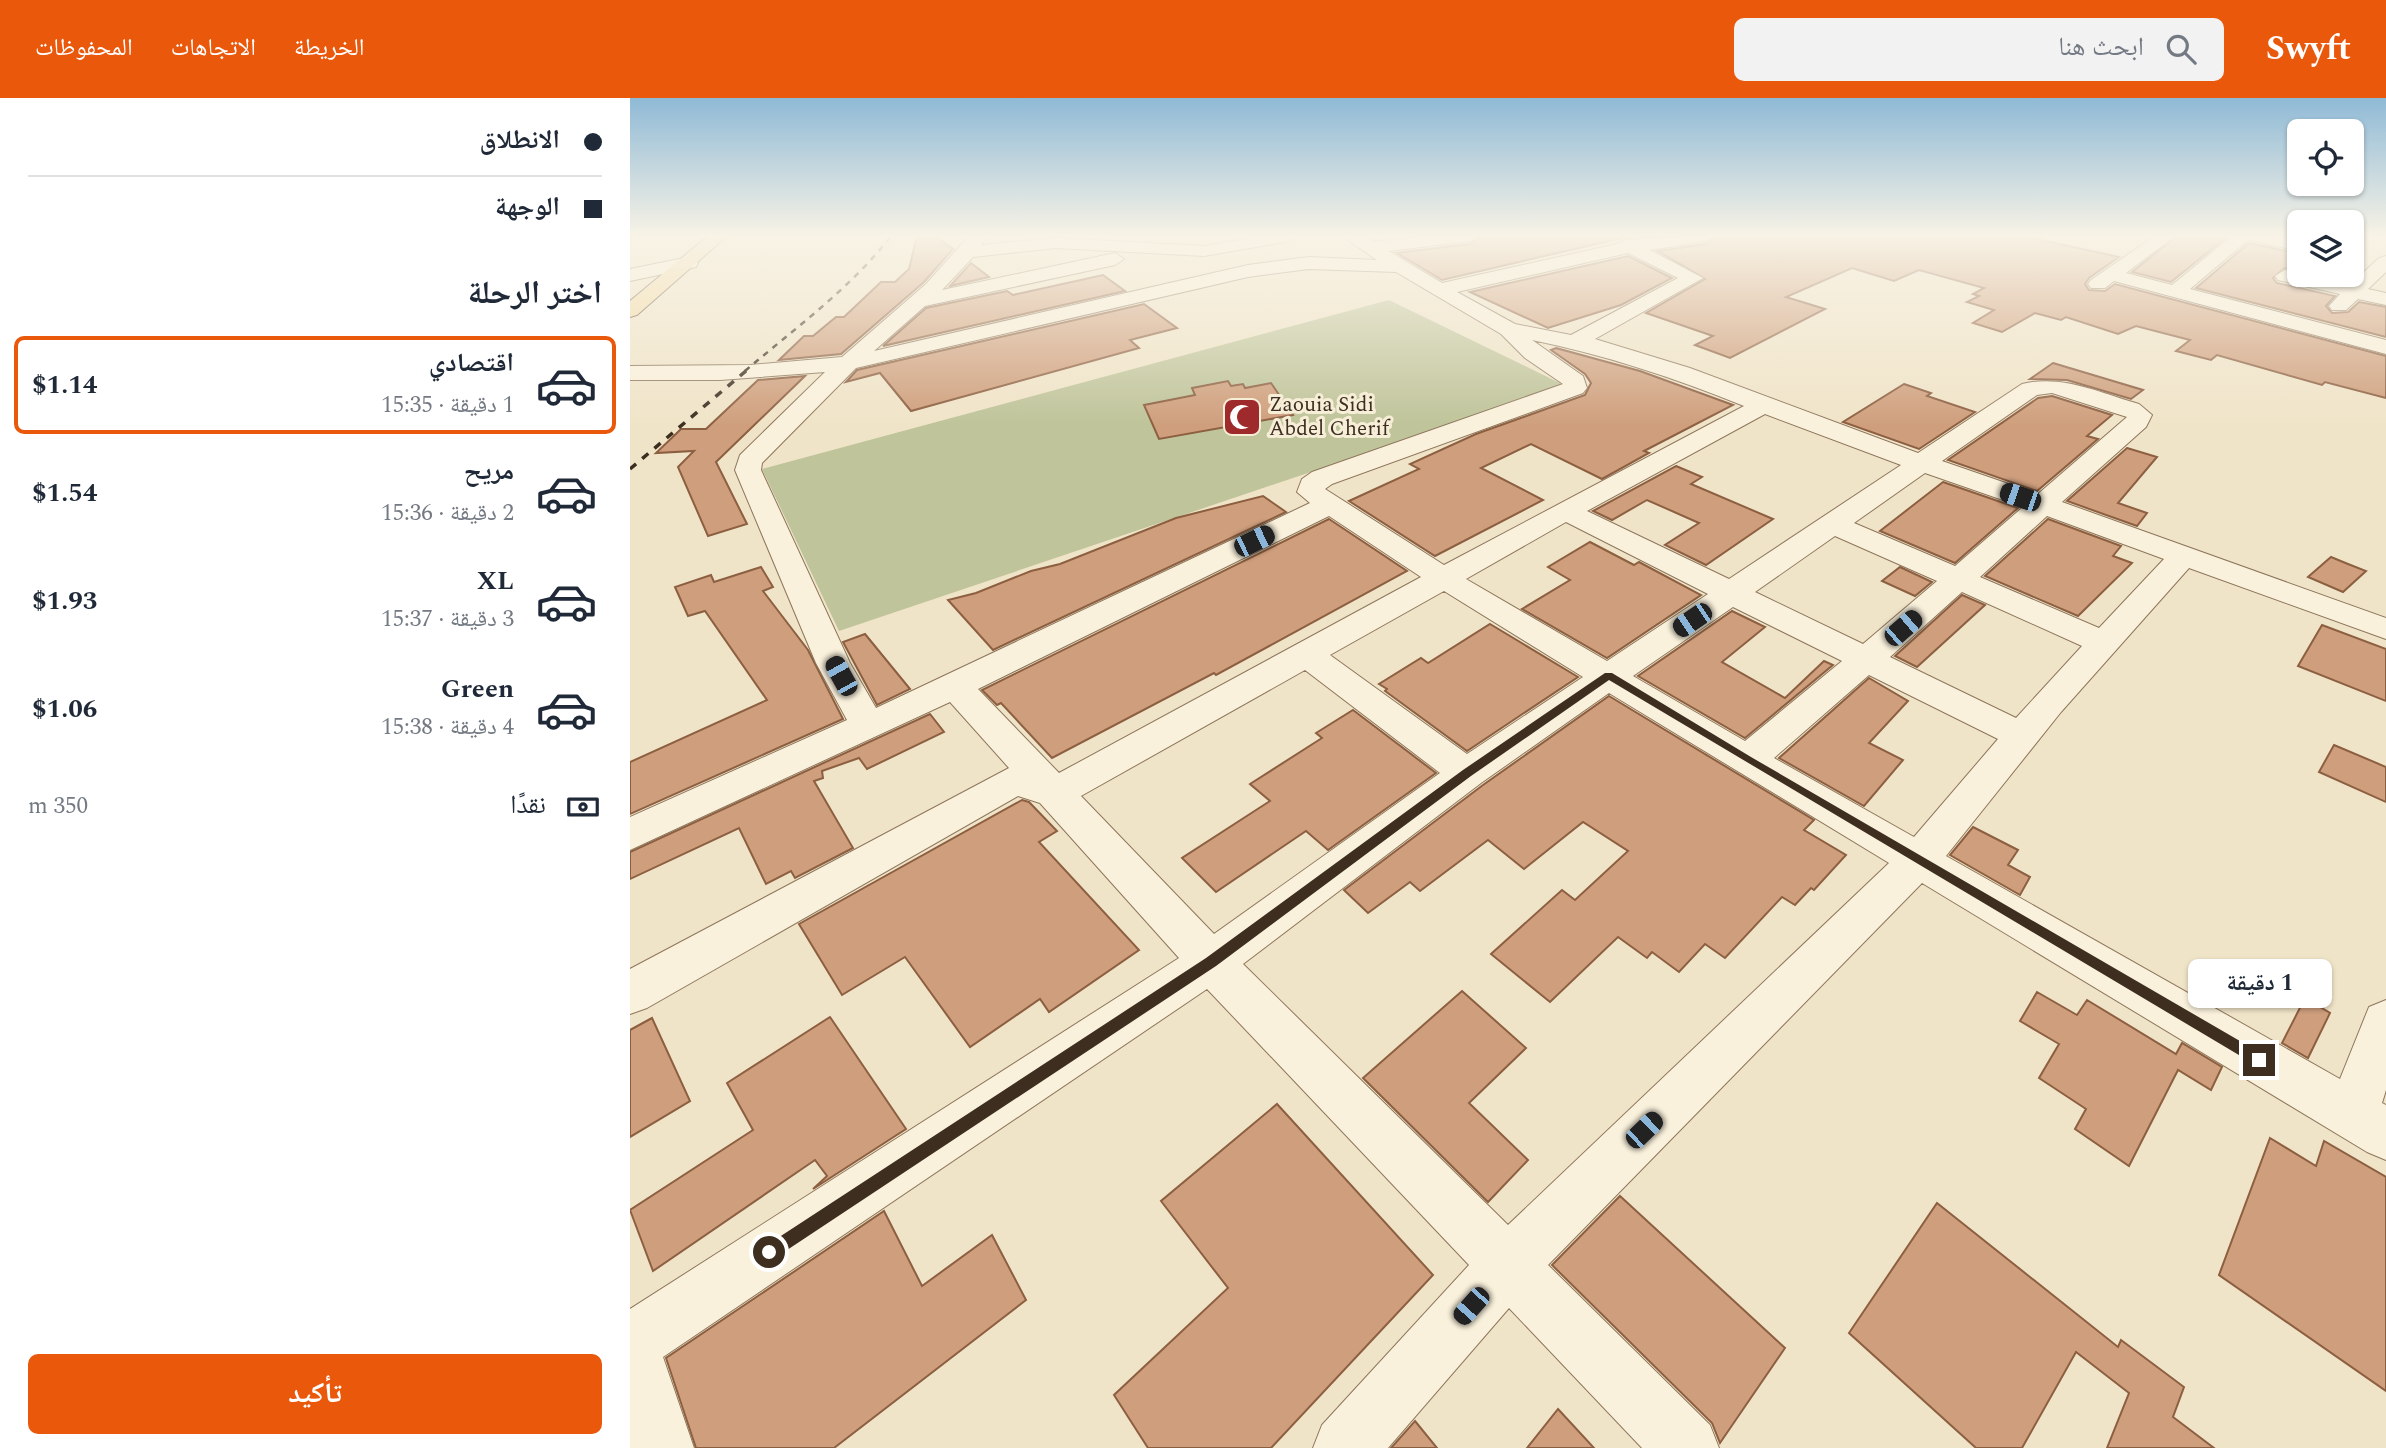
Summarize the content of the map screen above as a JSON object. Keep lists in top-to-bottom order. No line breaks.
{"places":{"mosque":["Zaouia Sidi Abdel Cherif"]},"page":{"header":"Swyft","search":"ابحث هنا","nav":["الخريطة","الاتجاهات","المحفوظات"],"banner":["الانطلاق","الوجهة"],"heading":"اختر الرحلة","list":[{"name":"اقتصادي","note":"1 دقيقة · 15:35","value":"$1.14"},{"name":"مريح","note":"2 دقيقة · 15:36","value":"$1.54"},{"name":"XL","note":"3 دقيقة · 15:37","value":"$1.93"},{"name":"Green","note":"4 دقيقة · 15:38","value":"$1.06"}],"pay":["نقدًا","350 m"],"bubble":"1 دقيقة","buttons":"تأكيد"}}
